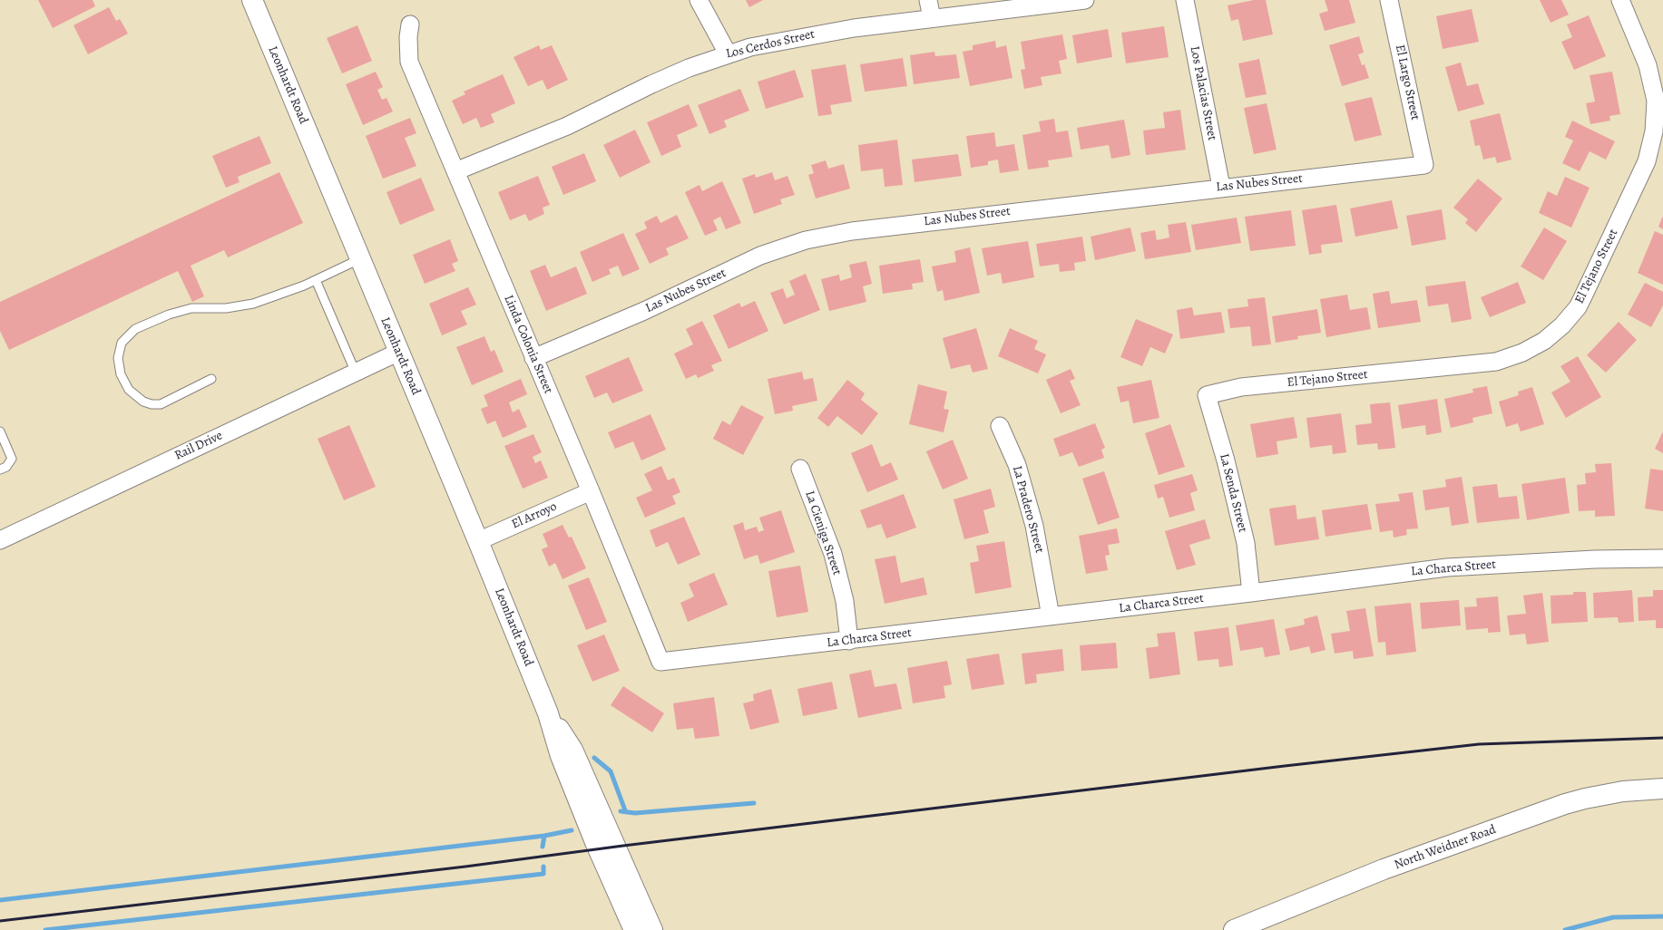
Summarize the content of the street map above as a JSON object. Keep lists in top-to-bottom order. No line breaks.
{"streets":{"street":["Los Cerdos Street","El Largo Street","Leonhardt Road","Los Palacias Street","Las Nubes Street","El Tejano Street","Linda Colonia Street","Rail Drive","La Senda Street","La Pradero Street","El Arroyo","La Cieniga Street","La Charca Street","North Weidner Road"]},"crossings":[["Los Cerdos Street","Linda Colonia Street"],["El Largo Street","Las Nubes Street"],["Leonhardt Road","Rail Drive"],["Leonhardt Road","El Arroyo"],["Los Palacias Street","Las Nubes Street"],["Las Nubes Street","Linda Colonia Street"],["El Tejano Street","La Senda Street"],["Linda Colonia Street","El Arroyo"],["Linda Colonia Street","La Charca Street"],["La Senda Street","La Charca Street"],["La Pradero Street","La Charca Street"],["La Cieniga Street","La Charca Street"]]}
